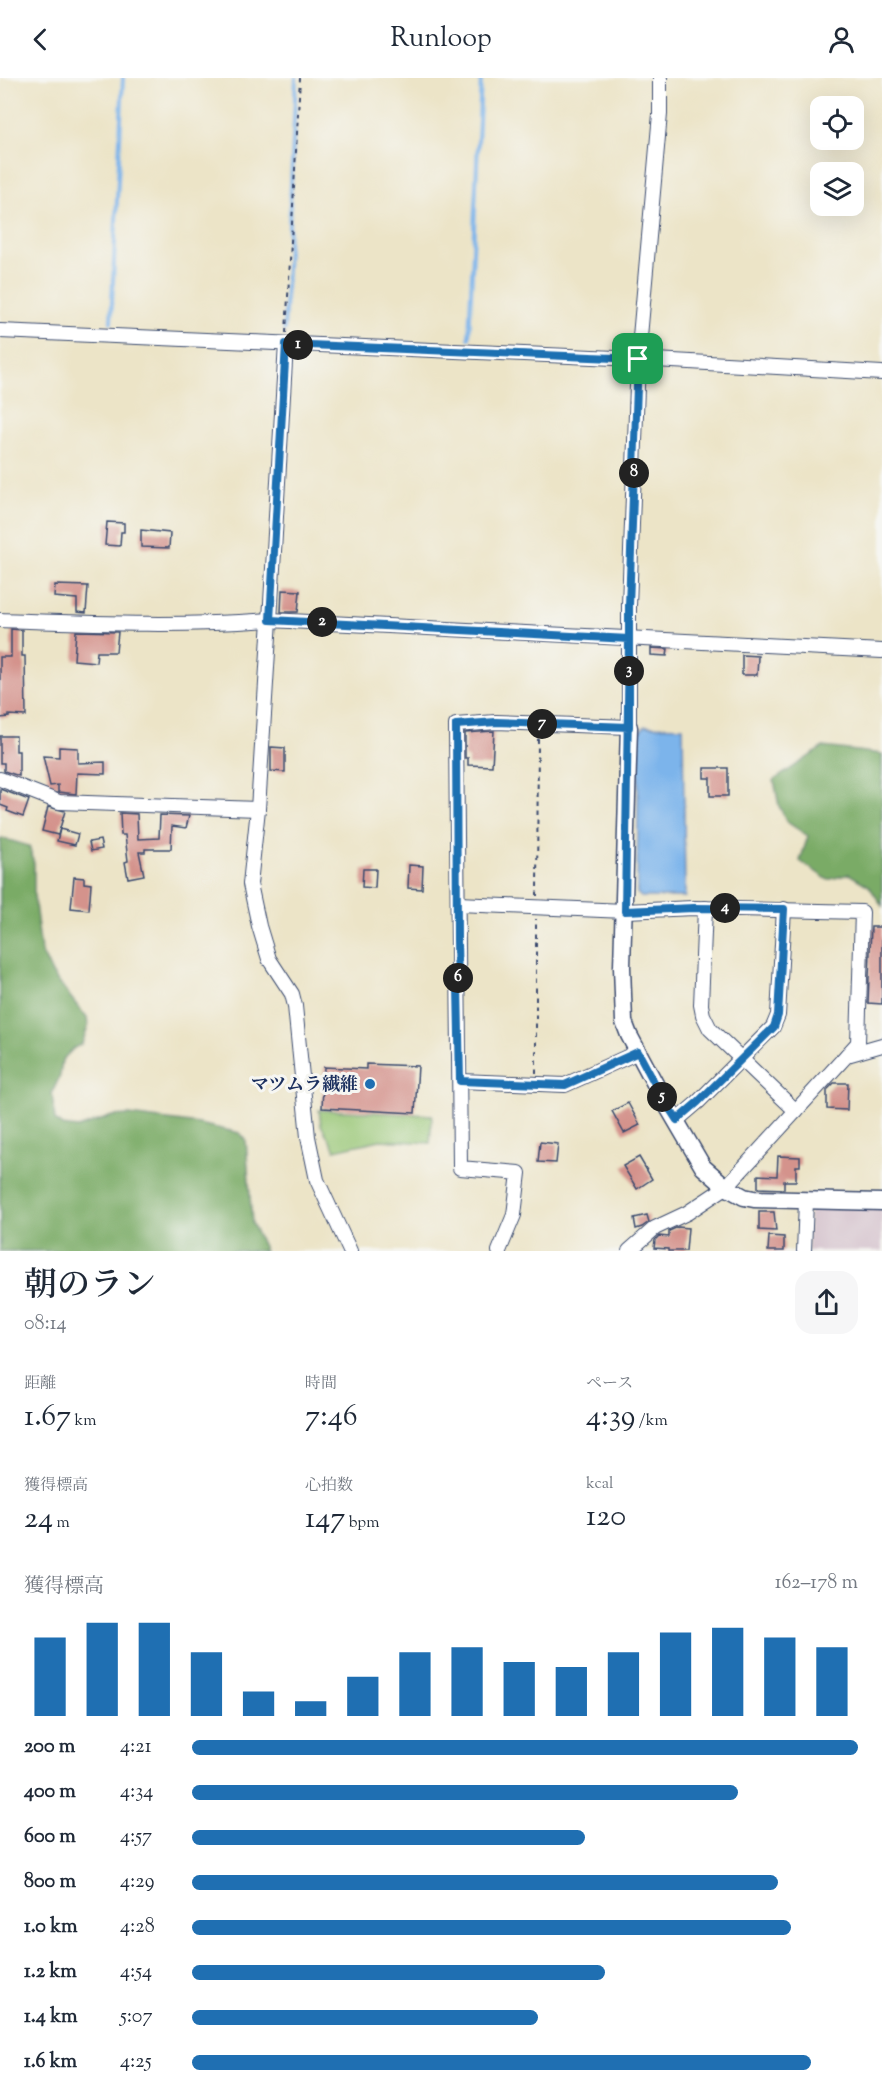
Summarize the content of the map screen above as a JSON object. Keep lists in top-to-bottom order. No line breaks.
{"places":["マツムラ繊維"],"page":{"header":"Runloop","pins":["1","8","2","3","7","4","6","5"],"heading":["朝のラン","08:14"],"stats":[["距離","1.67 km"],["時間","7:46"],["ペース","4:39 /km"],["獲得標高","24 m"],["心拍数","147 bpm"],["kcal","120"]],"chart":["獲得標高","162–178 m"],"list":[{"name":"200 m","note":"4:21"},{"name":"400 m","note":"4:34"},{"name":"600 m","note":"4:57"},{"name":"800 m","note":"4:29"},{"name":"1.0 km","note":"4:28"},{"name":"1.2 km","note":"4:54"},{"name":"1.4 km","note":"5:07"},{"name":"1.6 km","note":"4:25"}]}}
